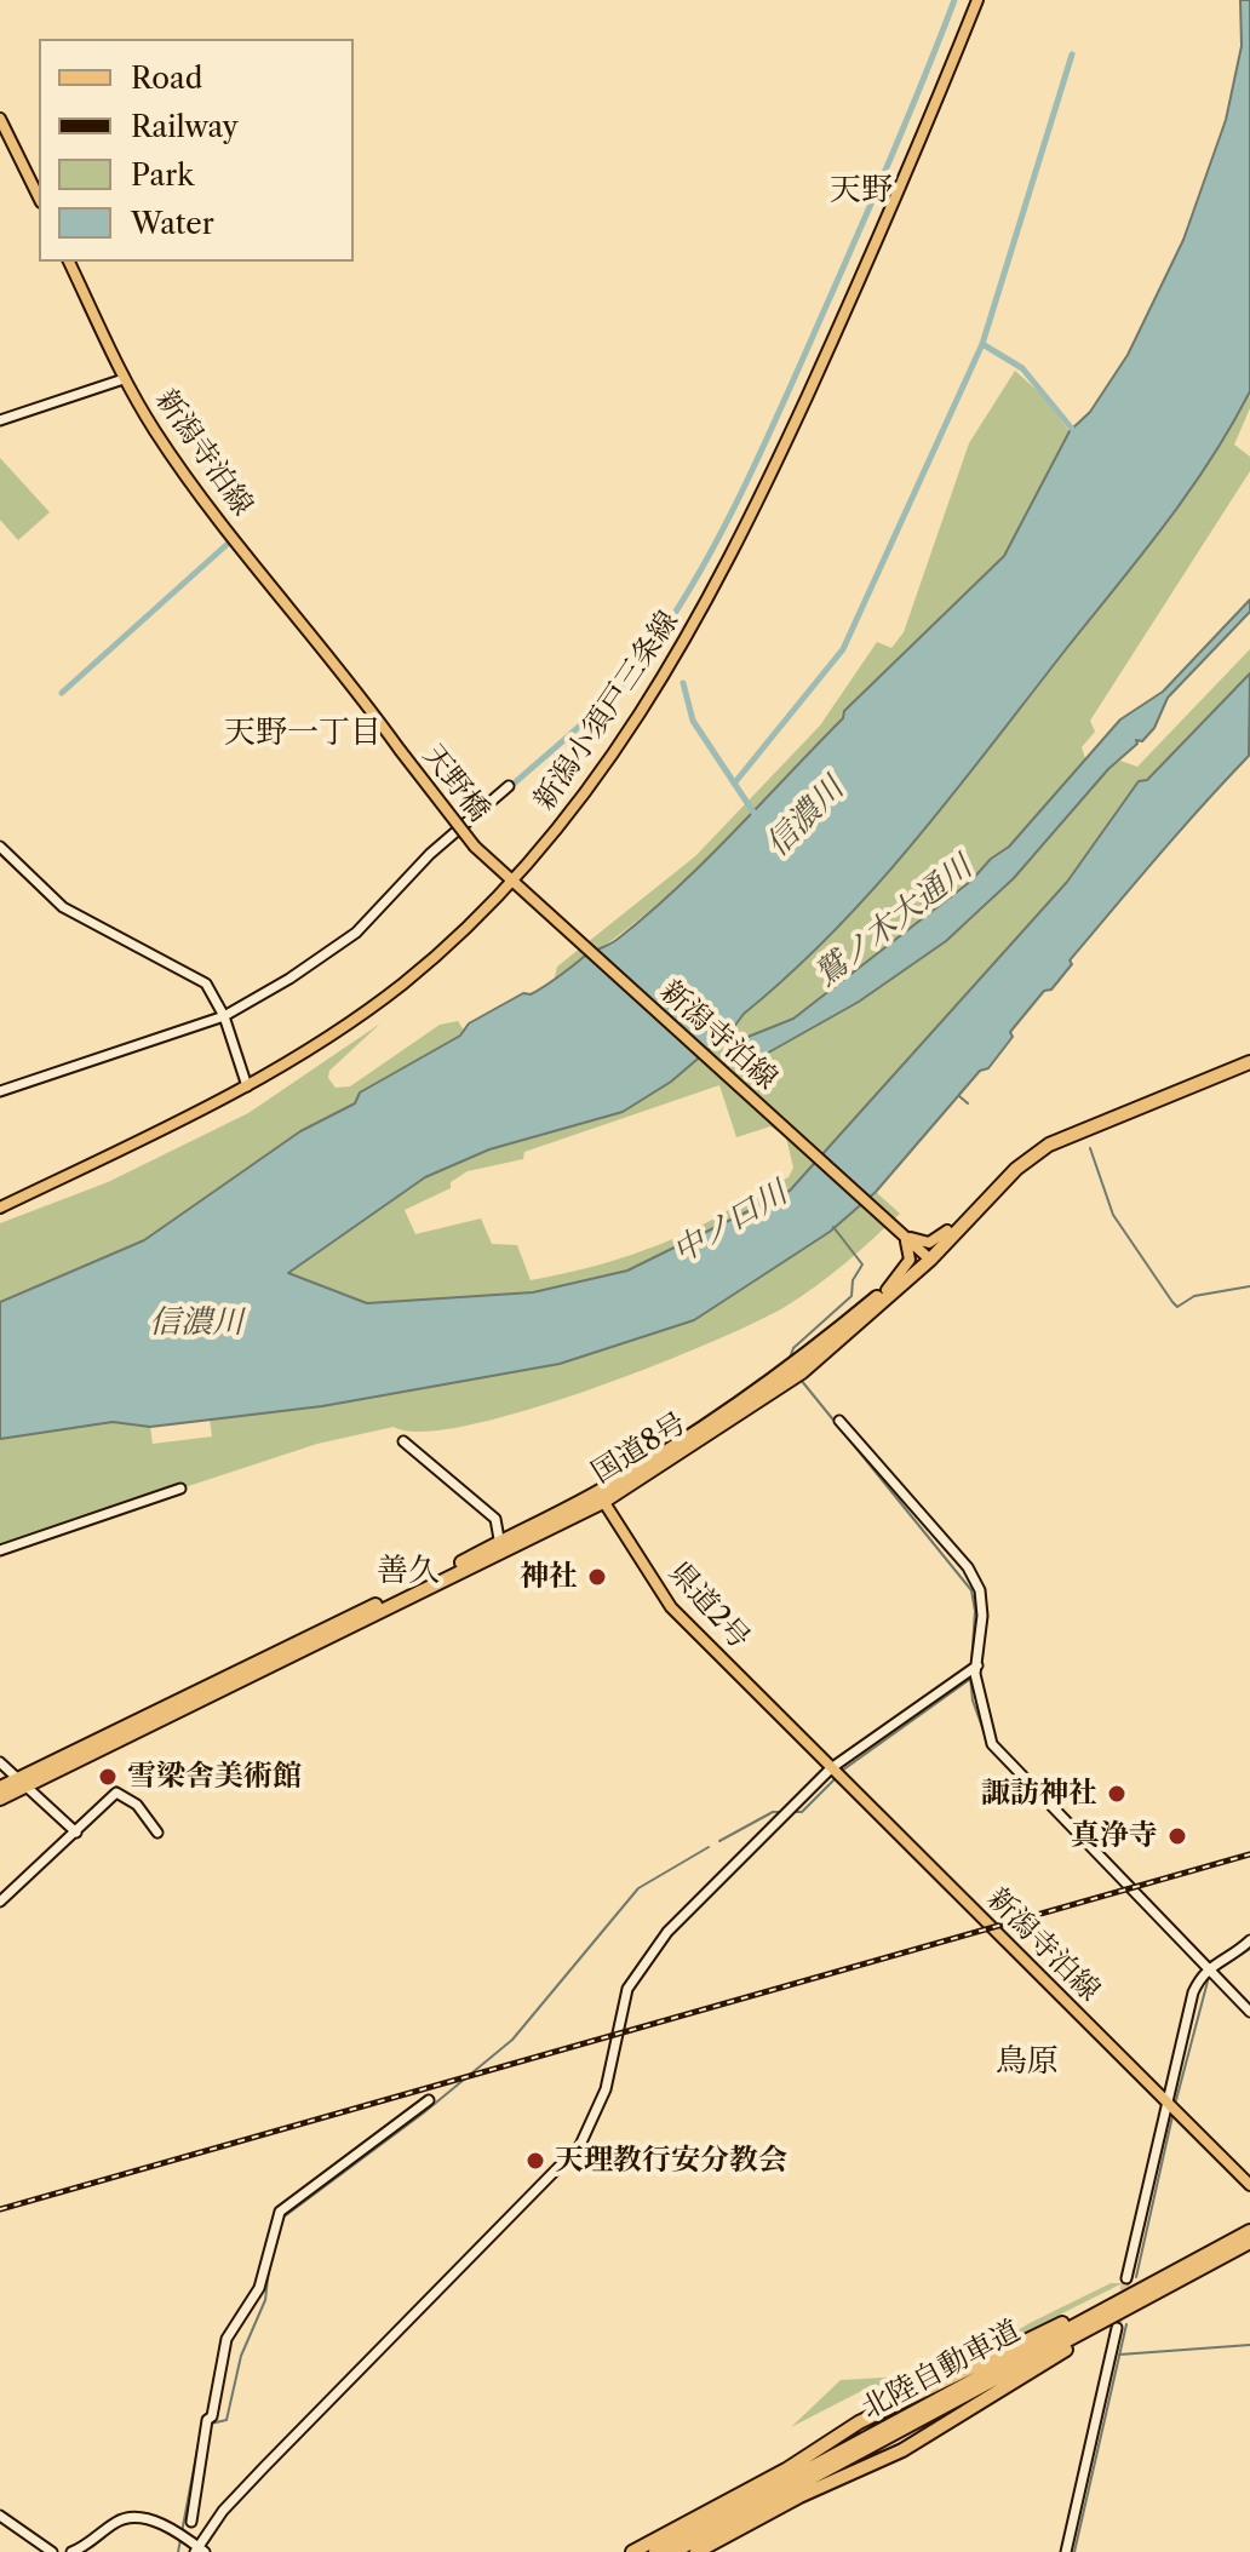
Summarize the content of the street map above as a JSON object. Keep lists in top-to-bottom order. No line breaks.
{"streets":{"highway":["国道8号","北陸自動車道"],"main road":["新潟寺泊線","新潟小須戸三条線","天野橋","県道2号"]},"crossings":[["新潟寺泊線","新潟小須戸三条線"],["新潟寺泊線","天野橋"],["新潟寺泊線","国道8号"],["新潟寺泊線","県道2号"],["国道8号","県道2号"]],"districts":["天野","天野一丁目","善久","鳥原"],"water":["信濃川","鷲ノ木大通川","中ノ口川"],"places":["神社","雪梁舎美術館","諏訪神社","真浄寺","天理教行安分教会"],"legend":["Road","Railway","Park","Water"]}
